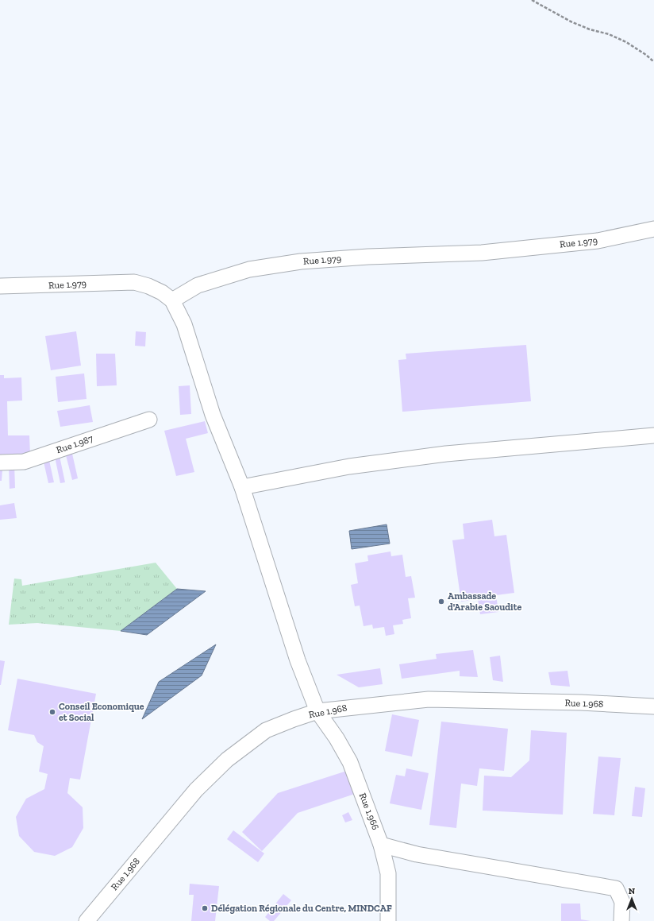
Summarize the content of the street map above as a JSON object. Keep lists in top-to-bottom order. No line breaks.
{"streets":{"street":["Rue 1.979","Rue 1.987","Rue 1.968","Rue 1.966"]},"crossings":[["Rue 1.979","Rue 1.966"],["Rue 1.968","Rue 1.966"]],"places":["Ambassade d'Arabie Saoudite","Conseil Economique et Social","Délégation Régionale du Centre, MINDCAF"],"north":"top"}
